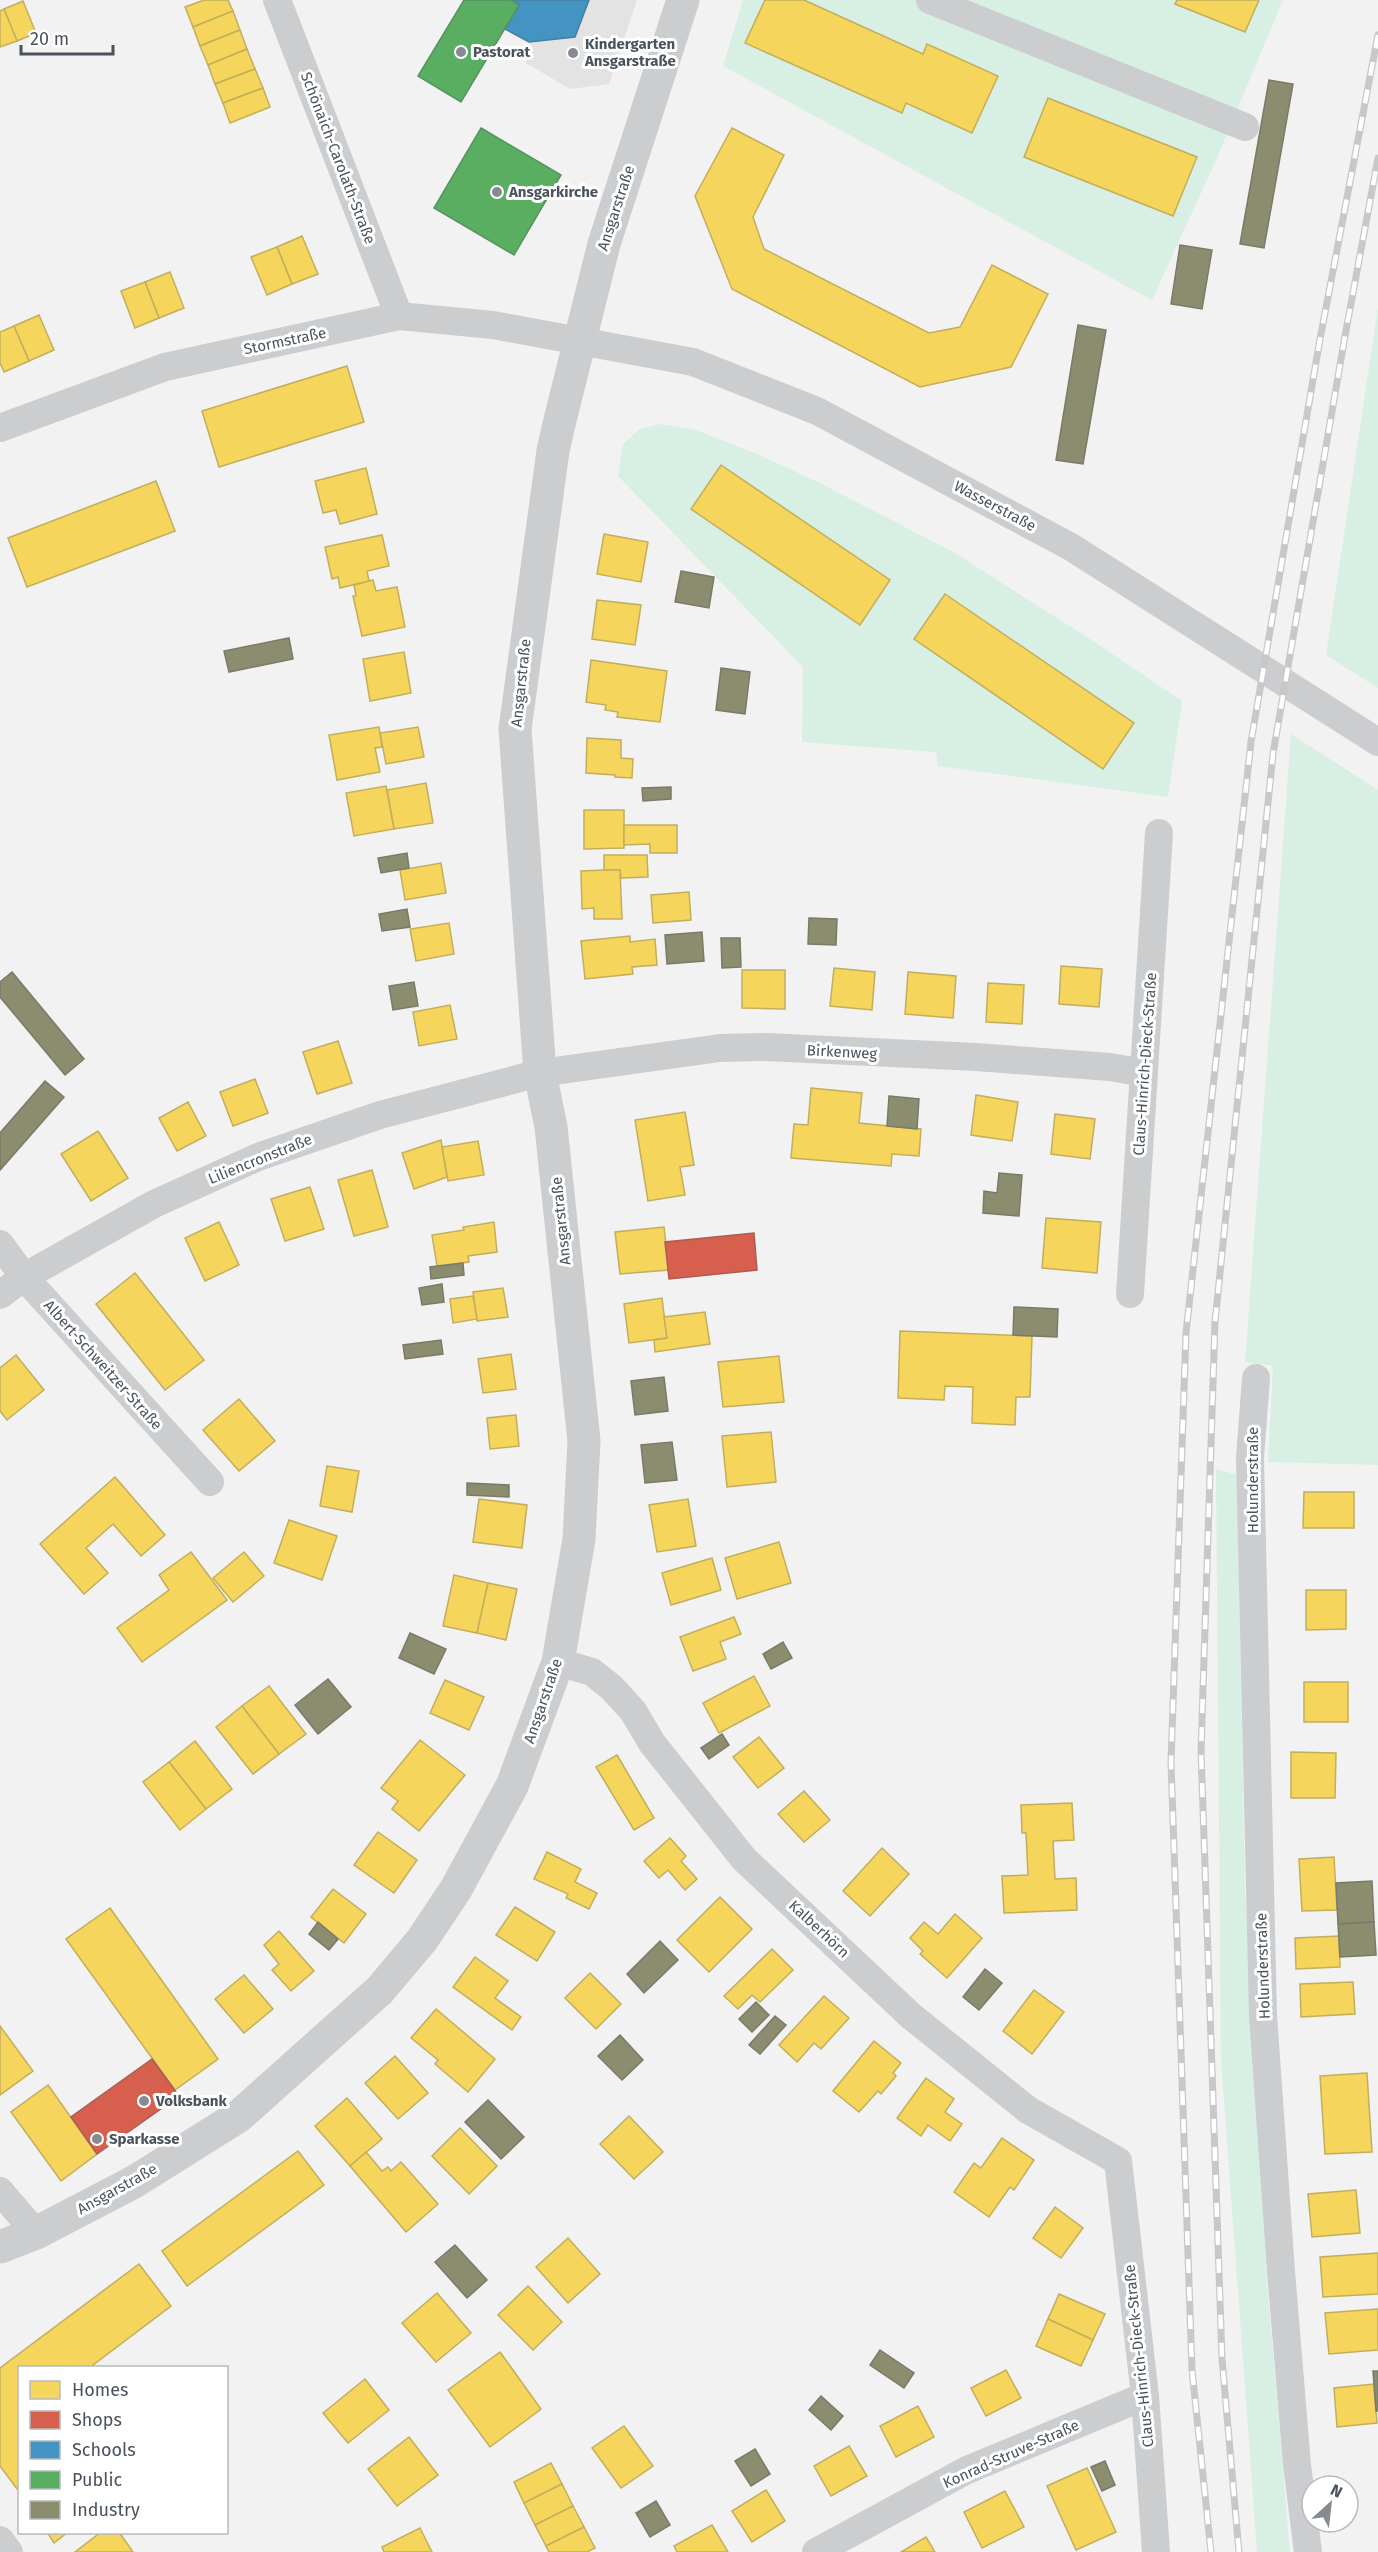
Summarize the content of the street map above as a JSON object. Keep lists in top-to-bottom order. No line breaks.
{"streets":{"street":["Schönaich-Carolath-Straße","Ansgarstraße","Stormstraße","Wasserstraße","Birkenweg","Claus-Hinrich-Dieck-Straße","Liliencronstraße","Albert-Schweitzer-Straße","Holunderstraße","Kalberhörn","Konrad-Struve-Straße"]},"crossings":[["Schönaich-Carolath-Straße","Stormstraße"],["Ansgarstraße","Stormstraße"],["Ansgarstraße","Wasserstraße"],["Ansgarstraße","Birkenweg"],["Ansgarstraße","Liliencronstraße"],["Ansgarstraße","Kalberhörn"],["Stormstraße","Wasserstraße"],["Birkenweg","Claus-Hinrich-Dieck-Straße"],["Birkenweg","Liliencronstraße"],["Claus-Hinrich-Dieck-Straße","Kalberhörn"],["Claus-Hinrich-Dieck-Straße","Konrad-Struve-Straße"],["Liliencronstraße","Albert-Schweitzer-Straße"]],"places":["Pastorat","Kindergarten Ansgarstraße","Ansgarkirche","Volksbank","Sparkasse"],"legend":["Homes","Shops","Schools","Public","Industry"],"scale_bar":"20 m","north":"top right"}
